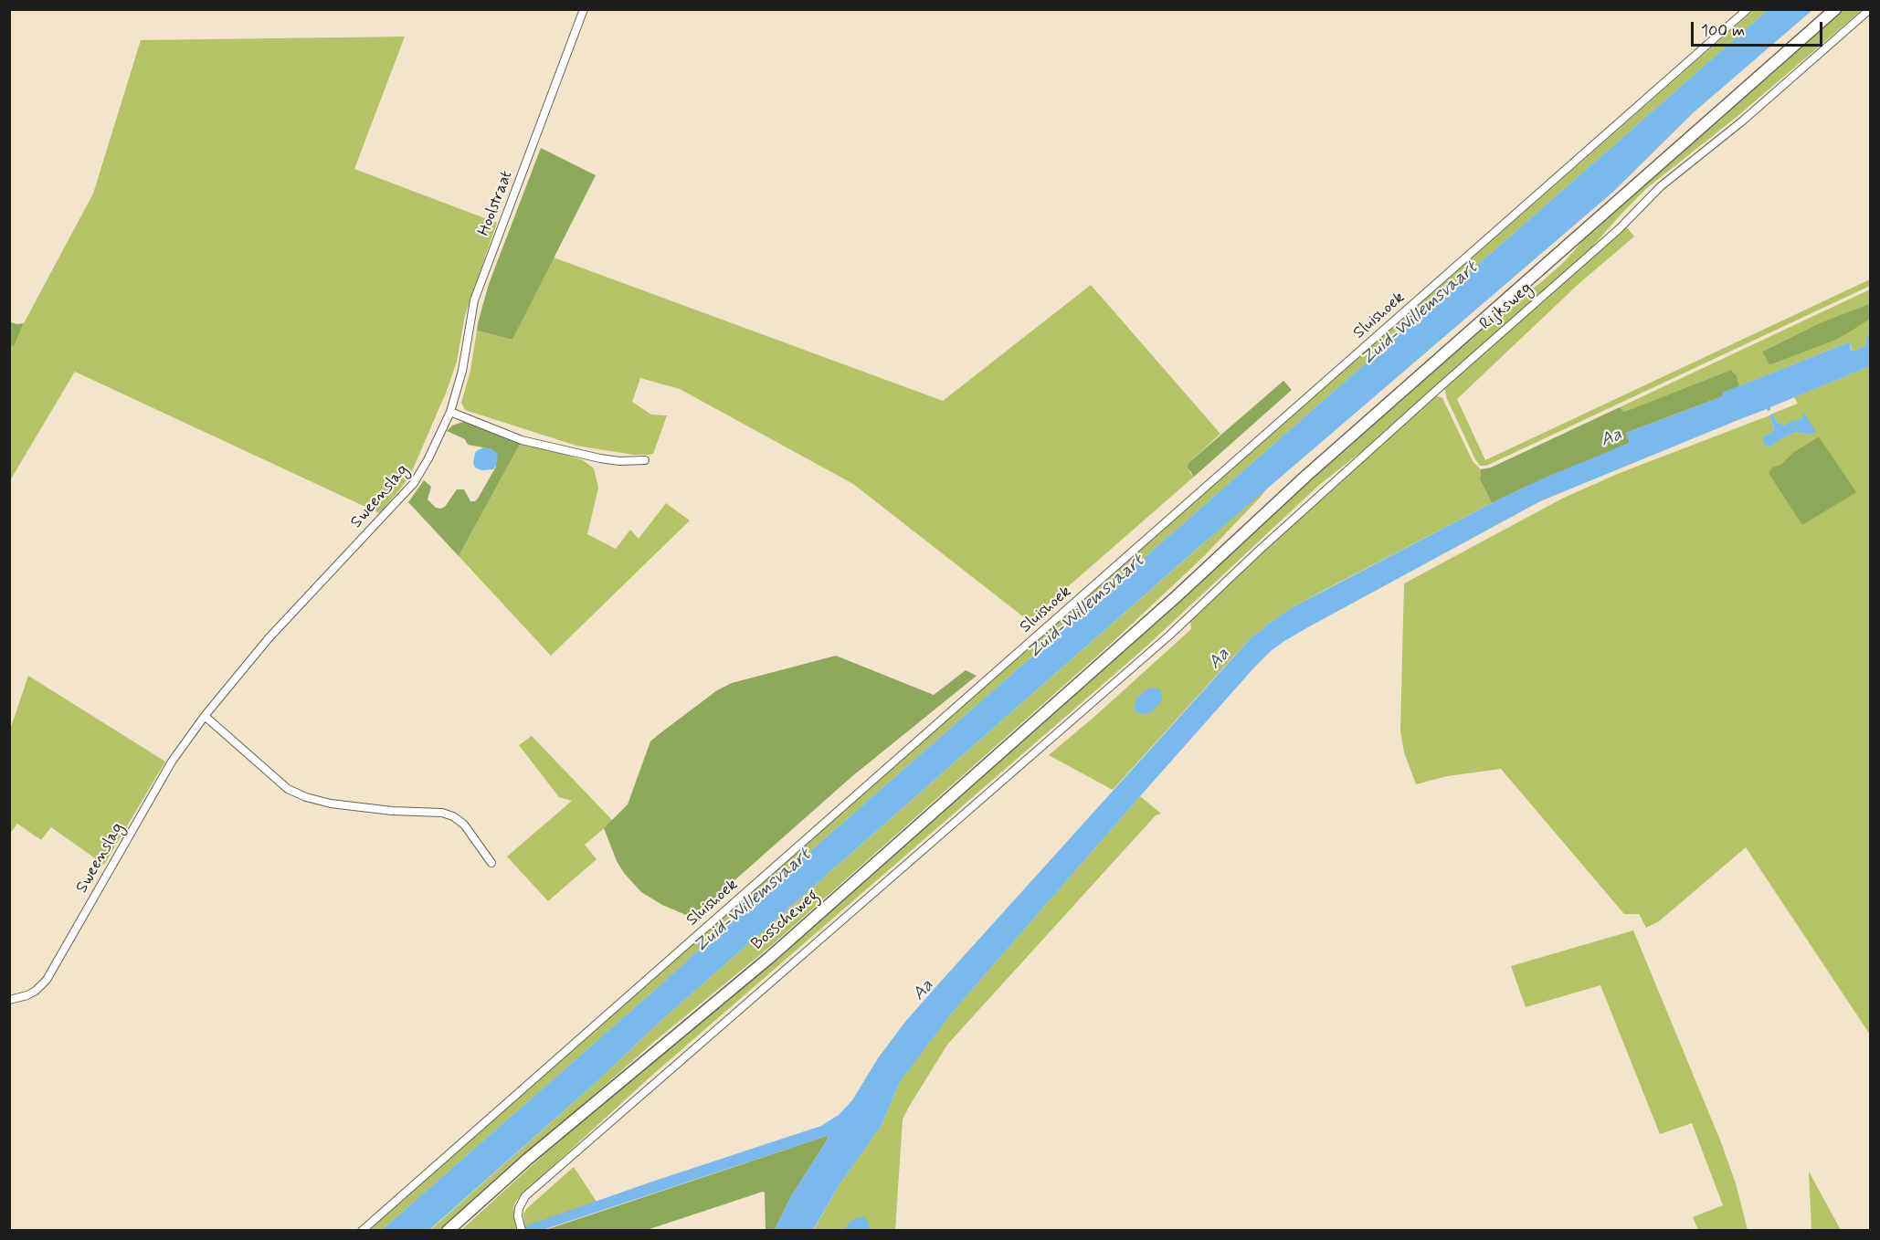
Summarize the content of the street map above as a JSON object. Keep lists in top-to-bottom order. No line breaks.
{"streets":{"main road":["Rijksweg","Bosscheweg"],"street":["Hoolstraat","Sluishoek","Sweenslag"]},"crossings":[["Hoolstraat","Sweenslag"],["Rijksweg","Bosscheweg"]],"water":["Zuid-Willemsvaart","Aa"],"scale_bar":"100 m"}
